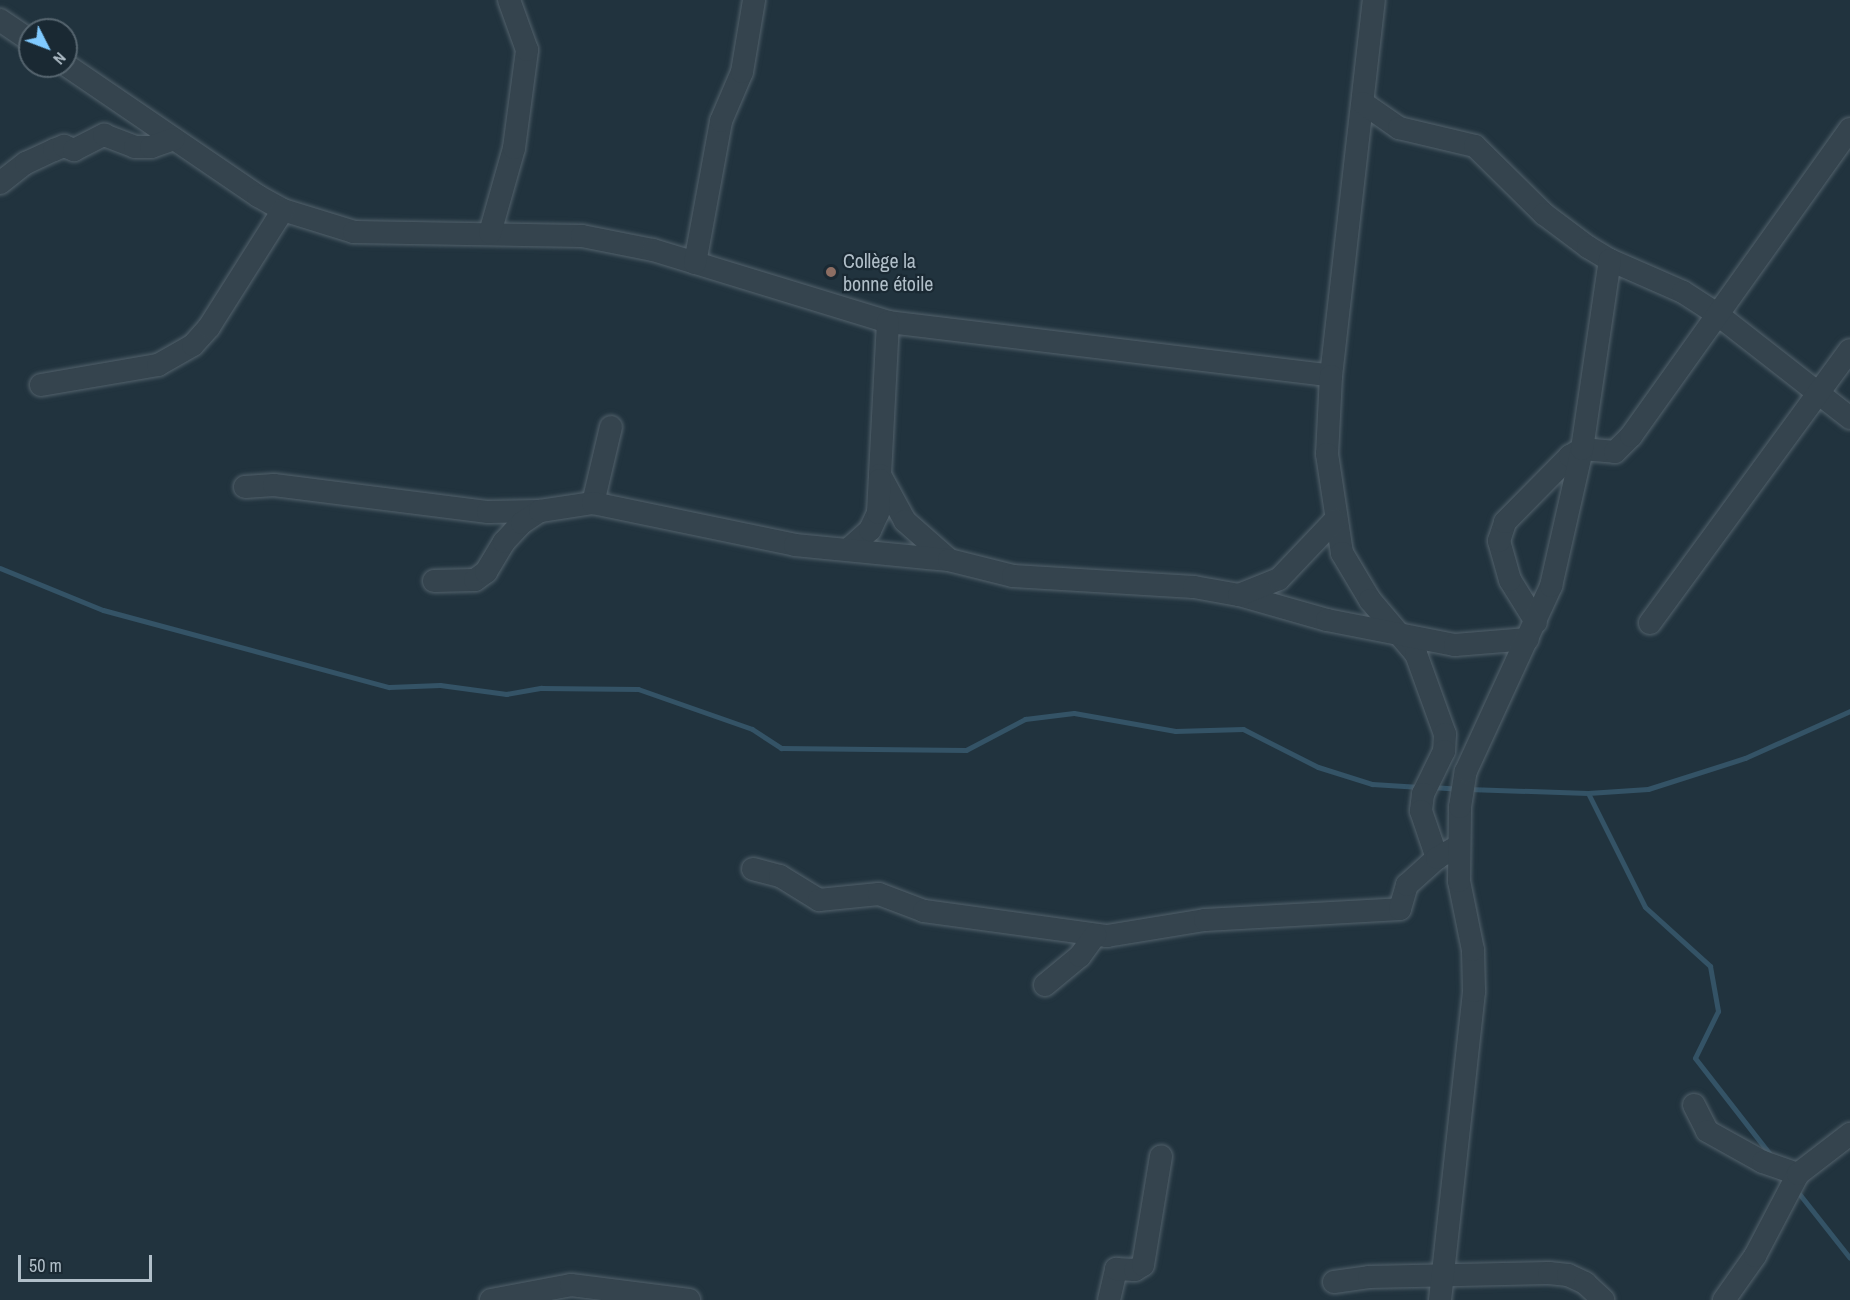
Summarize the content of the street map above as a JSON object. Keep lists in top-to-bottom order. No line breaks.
{"places":["Collège la bonne étoile"],"scale_bar":"50 m","north":"bottom right"}
